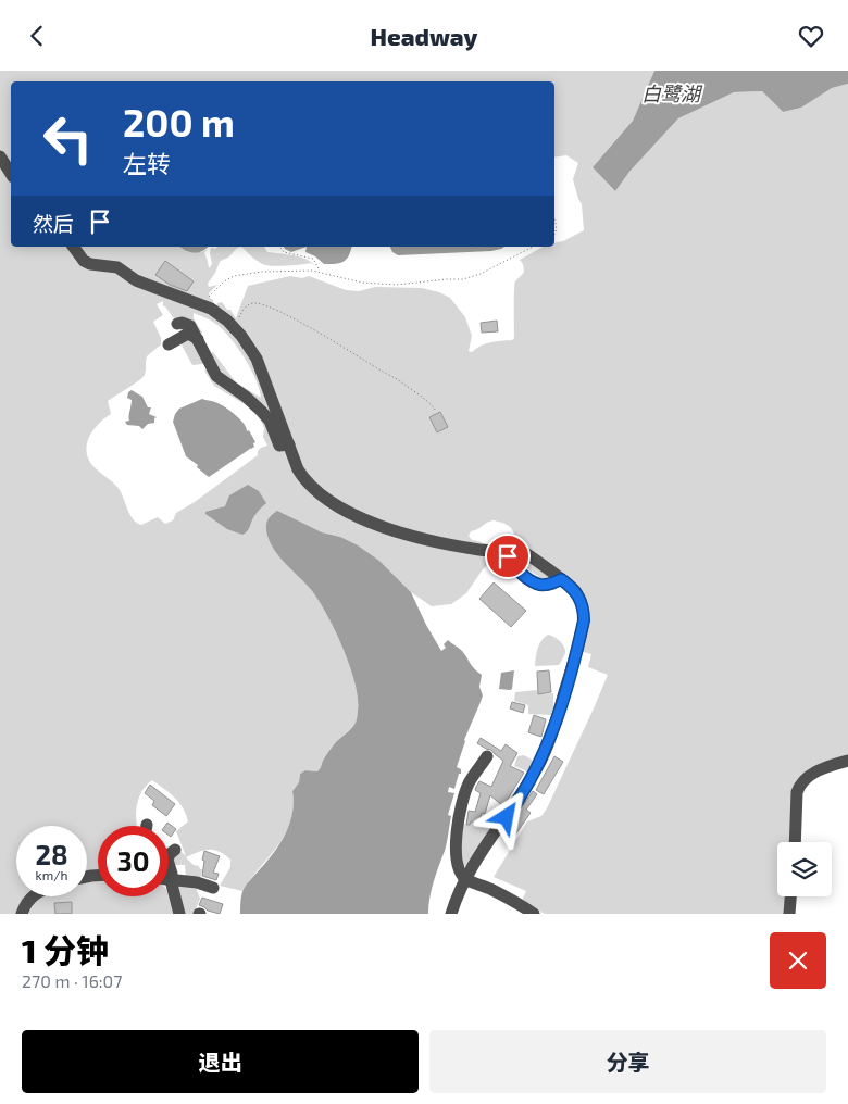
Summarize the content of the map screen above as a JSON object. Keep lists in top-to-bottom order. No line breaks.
{"water":["白鹭湖"],"page":{"header":"Headway","turn":["200 m","左转"],"then":"然后","speed":"28 km/h","limit":"30","heading":["1 分钟","270 m · 16:07"],"buttons":["退出","分享"]}}
